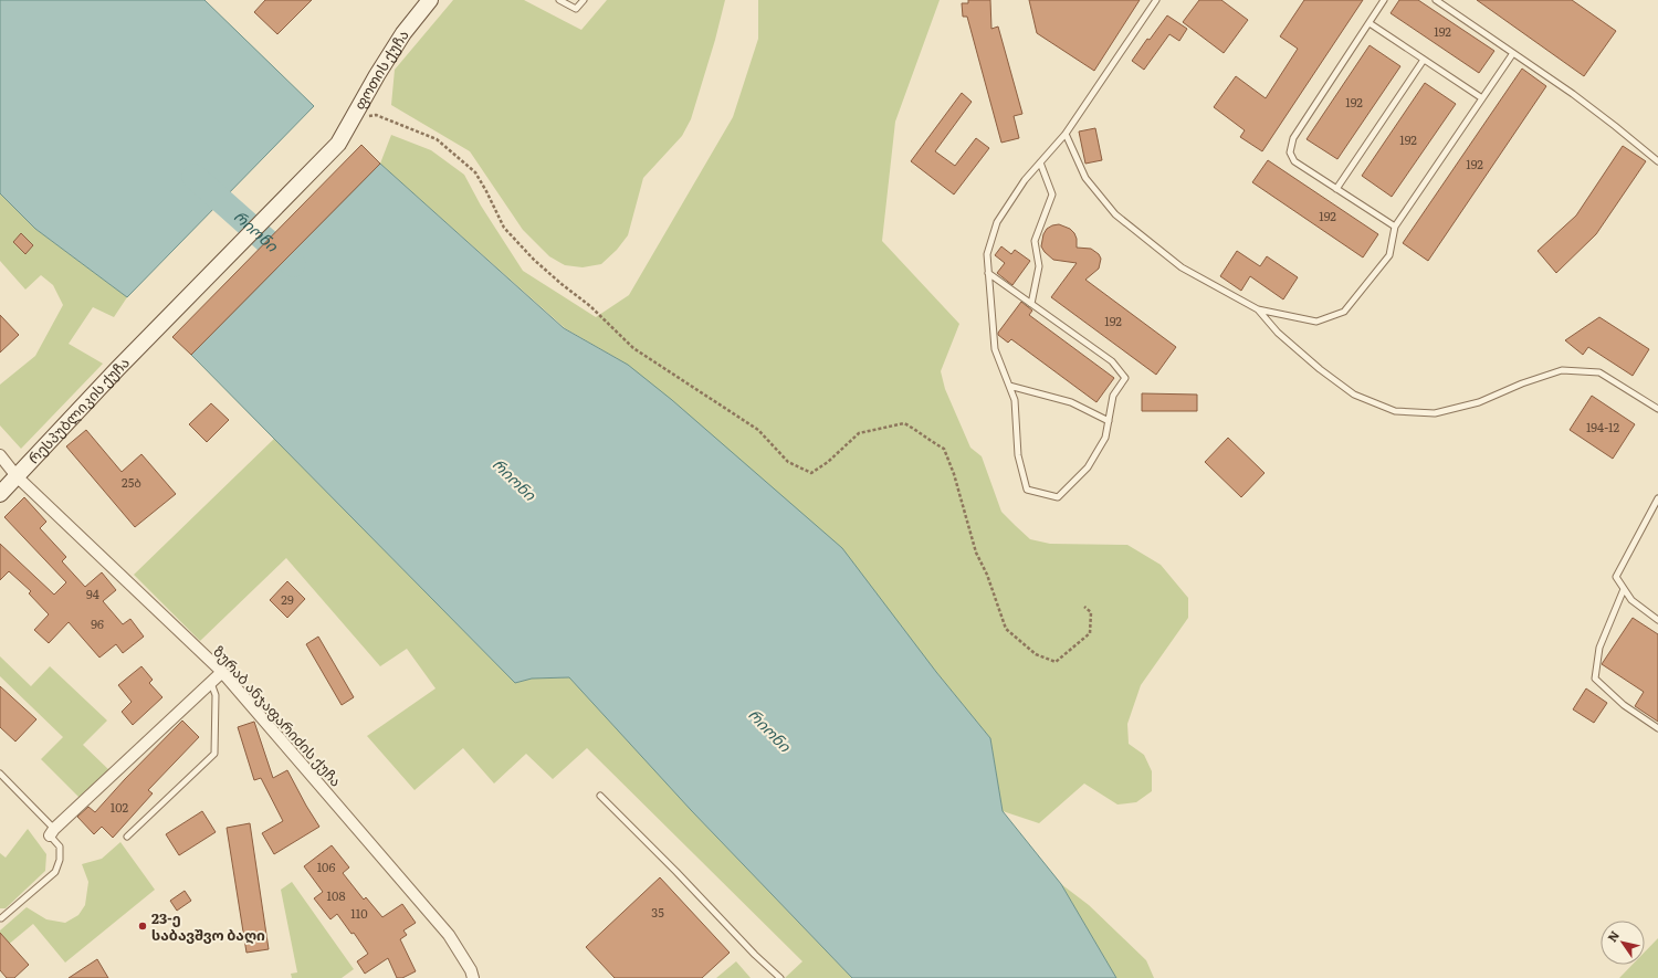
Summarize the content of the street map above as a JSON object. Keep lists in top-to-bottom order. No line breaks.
{"streets":{"street":["ფოთის ქუჩა","რესპუბლიკის ქუჩა","ზურაბ ანჯაფარიძის ქუჩა"]},"crossings":[["ფოთის ქუჩა","რესპუბლიკის ქუჩა"],["რესპუბლიკის ქუჩა","ზურაბ ანჯაფარიძის ქუჩა"]],"water":["რიონი"],"places":["23-ე საბავშვო ბაღი"],"house_numbers":["192","192","192","192","192","192","194-12","25ბ","94","29","96","102","106","108","35","110"],"north":"top left"}
